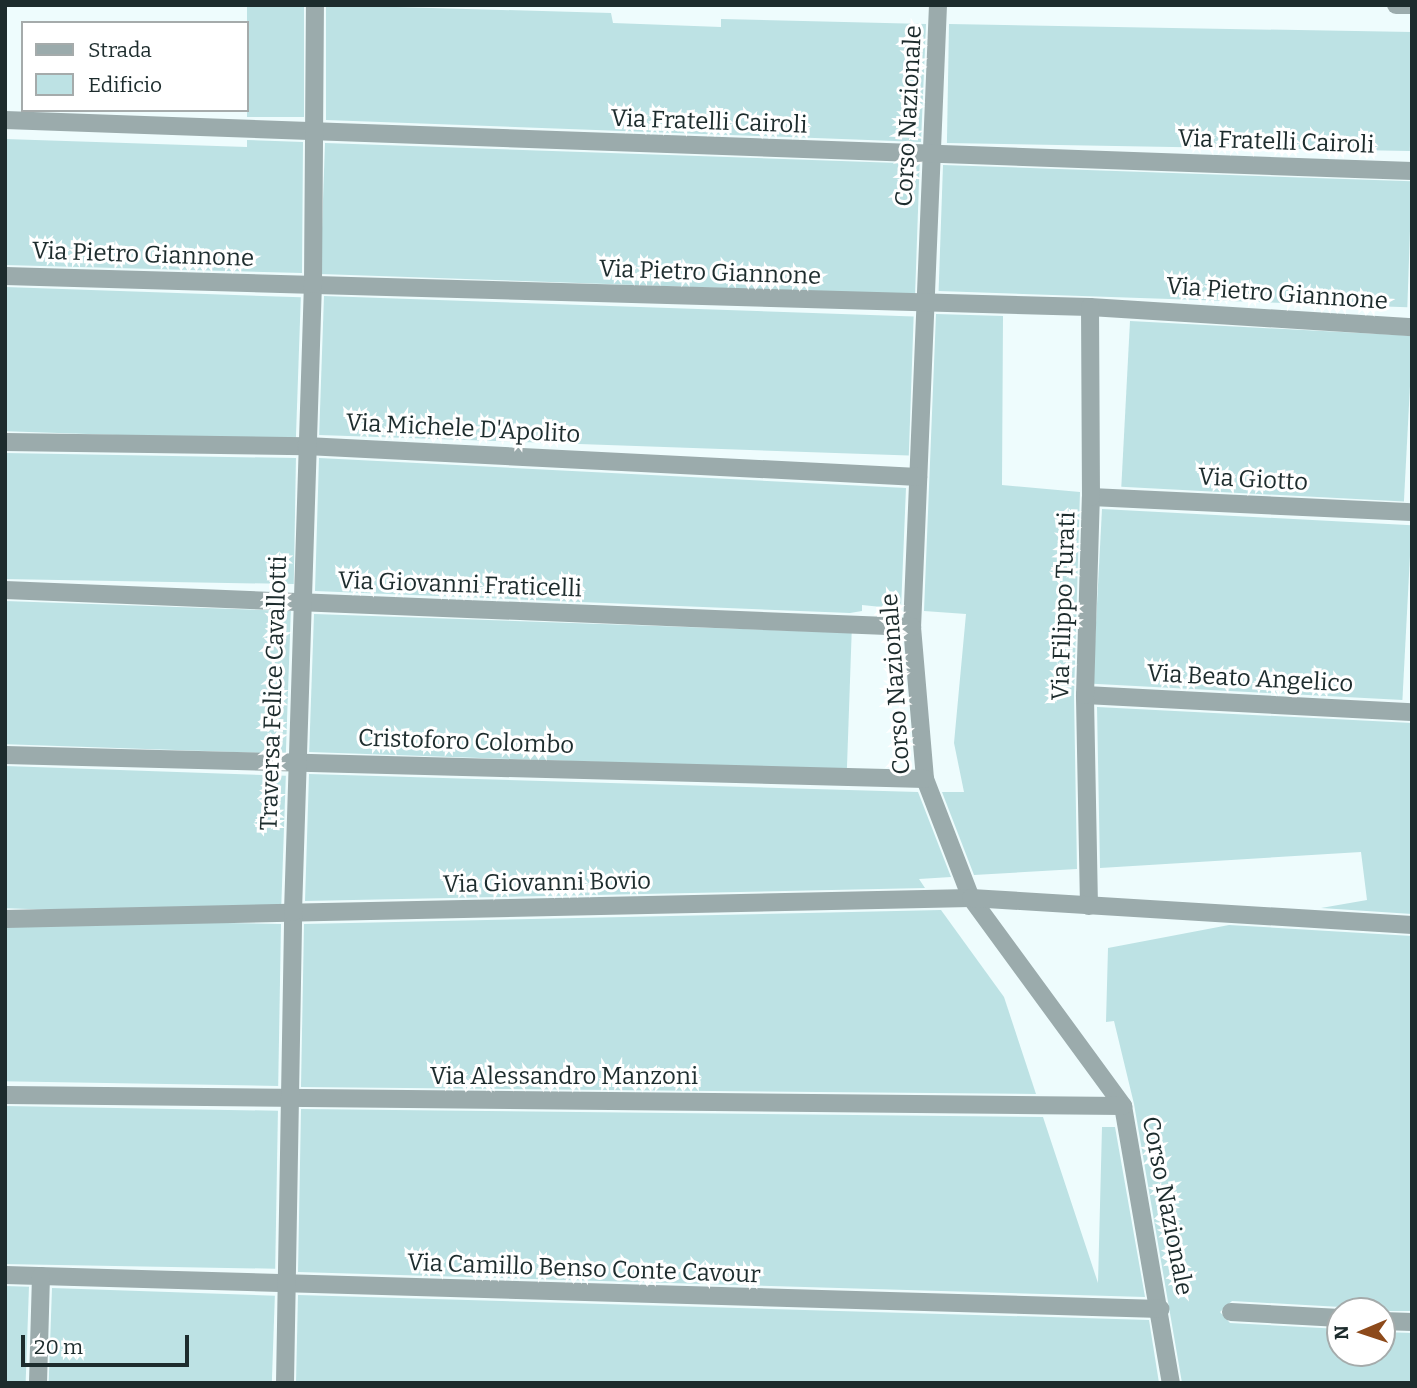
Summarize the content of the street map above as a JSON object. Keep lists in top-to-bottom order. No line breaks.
{"streets":{"street":["Corso Nazionale","Via Fratelli Cairoli","Via Pietro Giannone","Via Michele D'Apolito","Via Giotto","Via Giovanni Fraticelli","Via Filippo Turati","Via Beato Angelico","Traversa Felice Cavallotti","Cristoforo Colombo","Via Giovanni Bovio","Via Alessandro Manzoni","Via Camillo Benso Conte Cavour"]},"crossings":[["Corso Nazionale","Via Fratelli Cairoli"],["Corso Nazionale","Via Pietro Giannone"],["Corso Nazionale","Via Michele D'Apolito"],["Corso Nazionale","Via Giovanni Fraticelli"],["Corso Nazionale","Cristoforo Colombo"],["Corso Nazionale","Via Giovanni Bovio"],["Corso Nazionale","Via Alessandro Manzoni"],["Corso Nazionale","Via Camillo Benso Conte Cavour"],["Via Fratelli Cairoli","Traversa Felice Cavallotti"],["Via Pietro Giannone","Via Filippo Turati"],["Via Pietro Giannone","Traversa Felice Cavallotti"],["Via Michele D'Apolito","Traversa Felice Cavallotti"],["Via Giotto","Via Filippo Turati"],["Via Giovanni Fraticelli","Traversa Felice Cavallotti"],["Via Filippo Turati","Via Beato Angelico"],["Via Filippo Turati","Via Giovanni Bovio"],["Traversa Felice Cavallotti","Cristoforo Colombo"],["Traversa Felice Cavallotti","Via Giovanni Bovio"],["Traversa Felice Cavallotti","Via Alessandro Manzoni"],["Traversa Felice Cavallotti","Via Camillo Benso Conte Cavour"]],"legend":["Strada","Edificio"],"scale_bar":"20 m","north":"left"}
